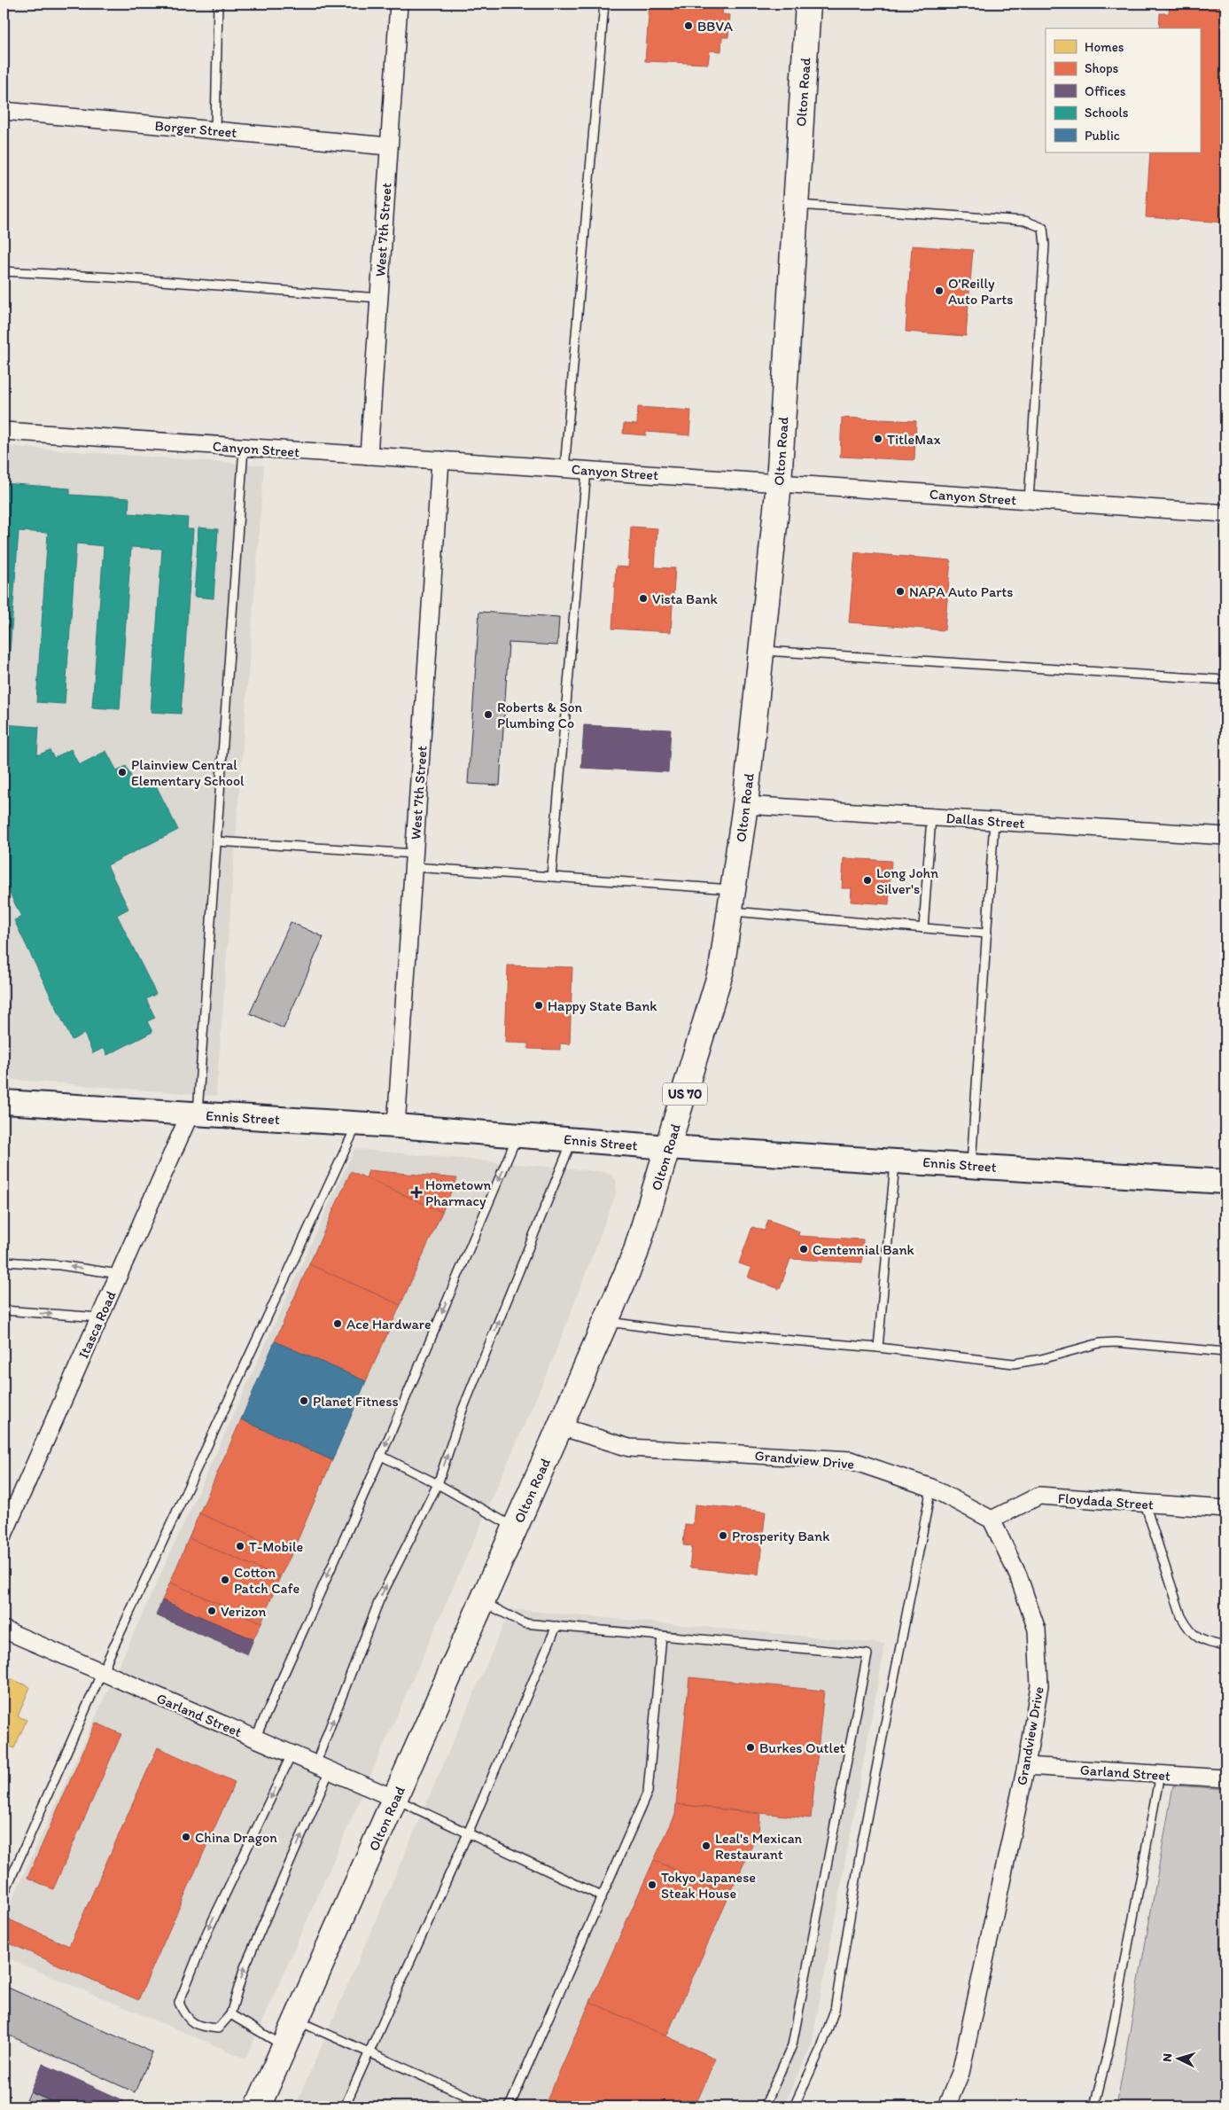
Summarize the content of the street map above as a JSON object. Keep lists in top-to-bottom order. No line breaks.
{"streets":{"main road":["Olton Road","US 70","Ennis Street"],"street":["Borger Street","West 7th Street","Canyon Street","Dallas Street","Itasca Road","Grandview Drive","Floydada Street","Garland Street"]},"crossings":[["Olton Road","Canyon Street"],["Olton Road","Dallas Street"],["Olton Road","Ennis Street"],["Olton Road","Grandview Drive"],["Olton Road","Garland Street"],["Borger Street","West 7th Street"],["West 7th Street","Canyon Street"],["West 7th Street","Ennis Street"],["Ennis Street","Itasca Road"],["Grandview Drive","Floydada Street"],["Grandview Drive","Garland Street"]],"places":{"other":["BBVA","O'Reilly Auto Parts","TitleMax","NAPA Auto Parts","Vista Bank","Roberts & Son Plumbing Co","Plainview Central Elementary School","Long John Silver's","Happy State Bank","Centennial Bank","Ace Hardware","Planet Fitness","Prosperity Bank","T-Mobile","Cotton Patch Cafe","Verizon","Burkes Outlet","China Dragon","Leal's Mexican Restaurant","Tokyo Japanese Steak House"],"health":["Hometown Pharmacy"]},"legend":["Homes","Shops","Offices","Schools","Public"],"north":"left"}
